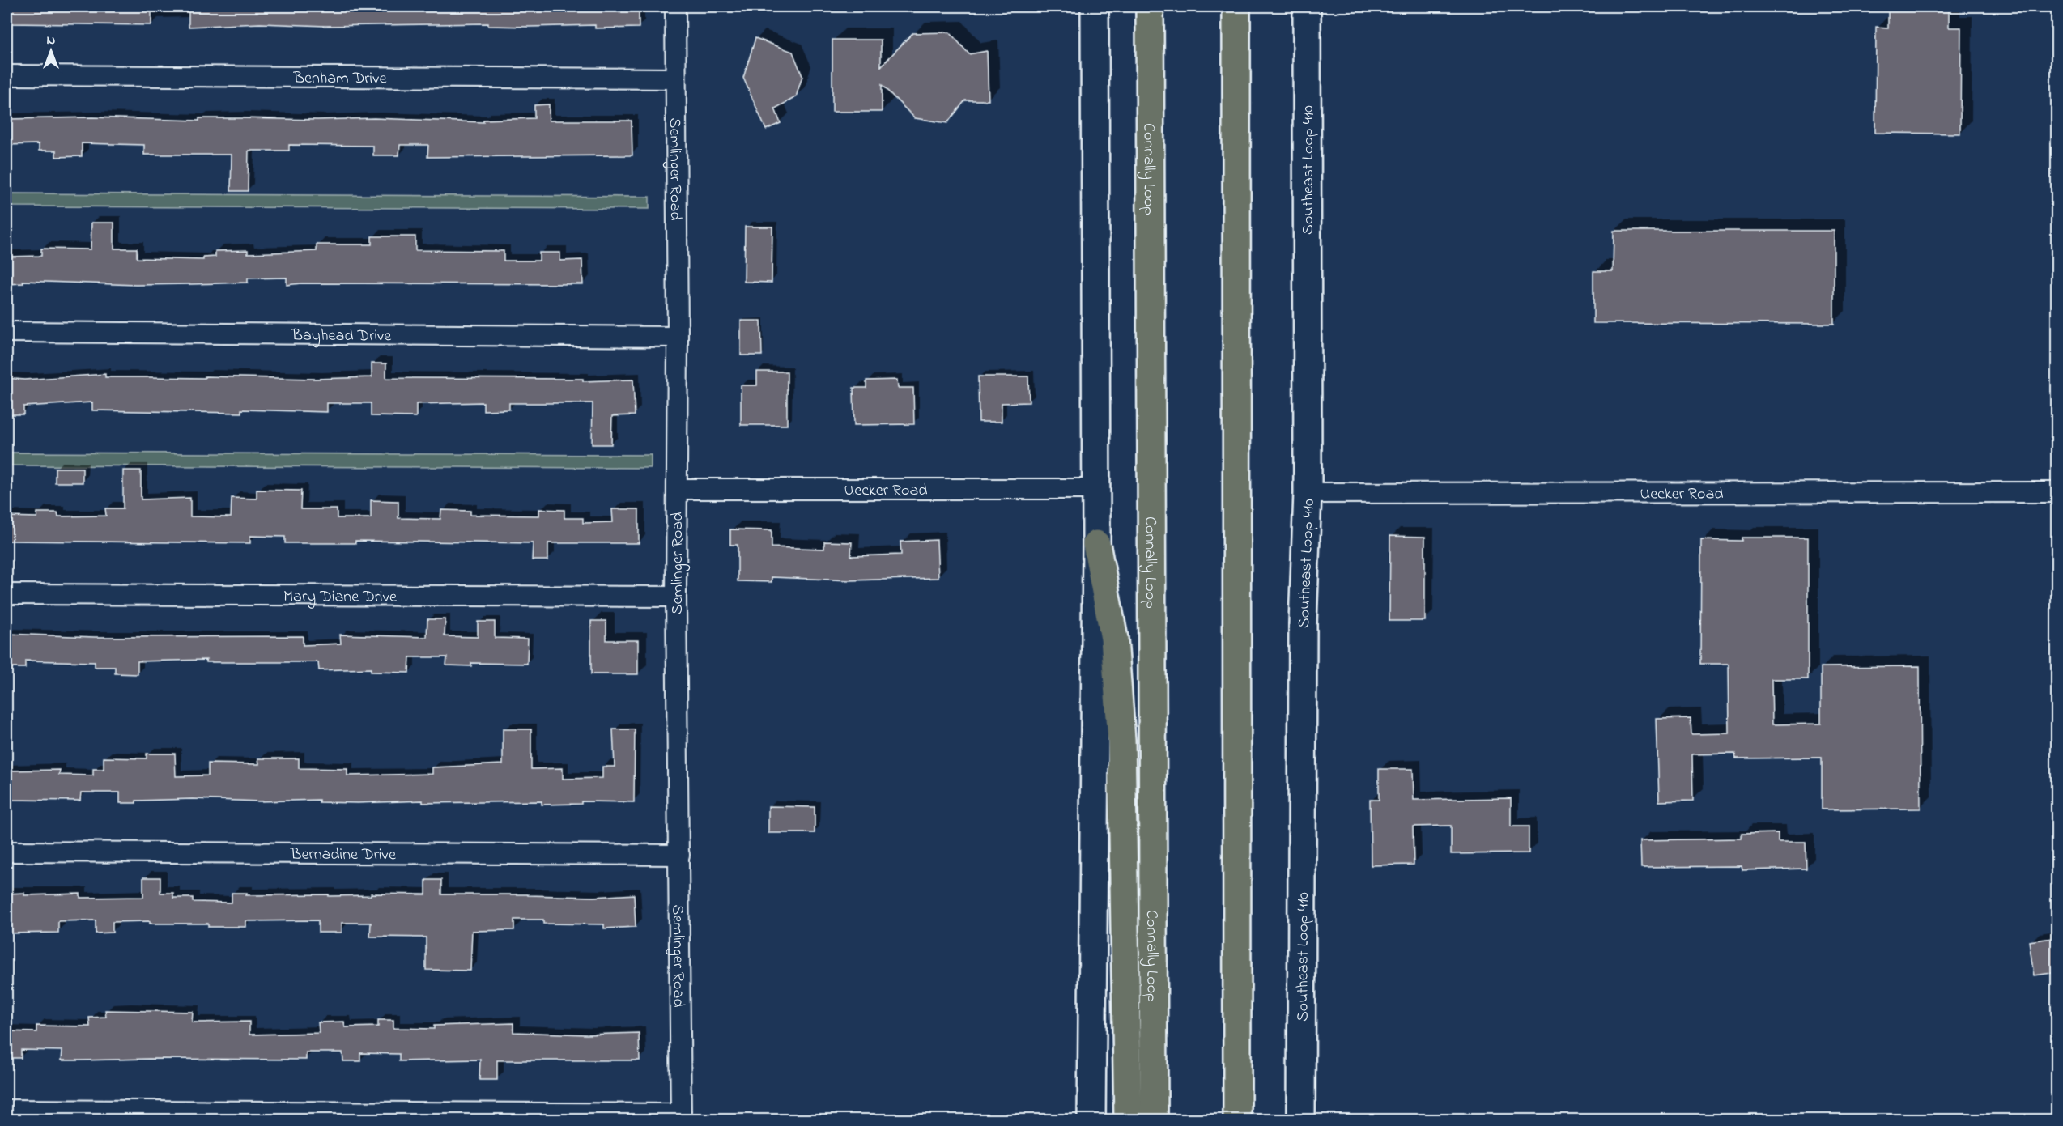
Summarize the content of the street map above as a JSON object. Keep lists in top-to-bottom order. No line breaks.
{"streets":{"highway":["Connally Loop"],"main road":["Southeast Loop 410"],"street":["Benham Drive","Semlinger Road","Bayhead Drive","Uecker Road","Mary Diane Drive","Bernadine Drive"]},"crossings":[["Benham Drive","Semlinger Road"],["Semlinger Road","Bayhead Drive"],["Semlinger Road","Uecker Road"],["Semlinger Road","Mary Diane Drive"],["Semlinger Road","Bernadine Drive"],["Southeast Loop 410","Uecker Road"]],"north":"top"}
